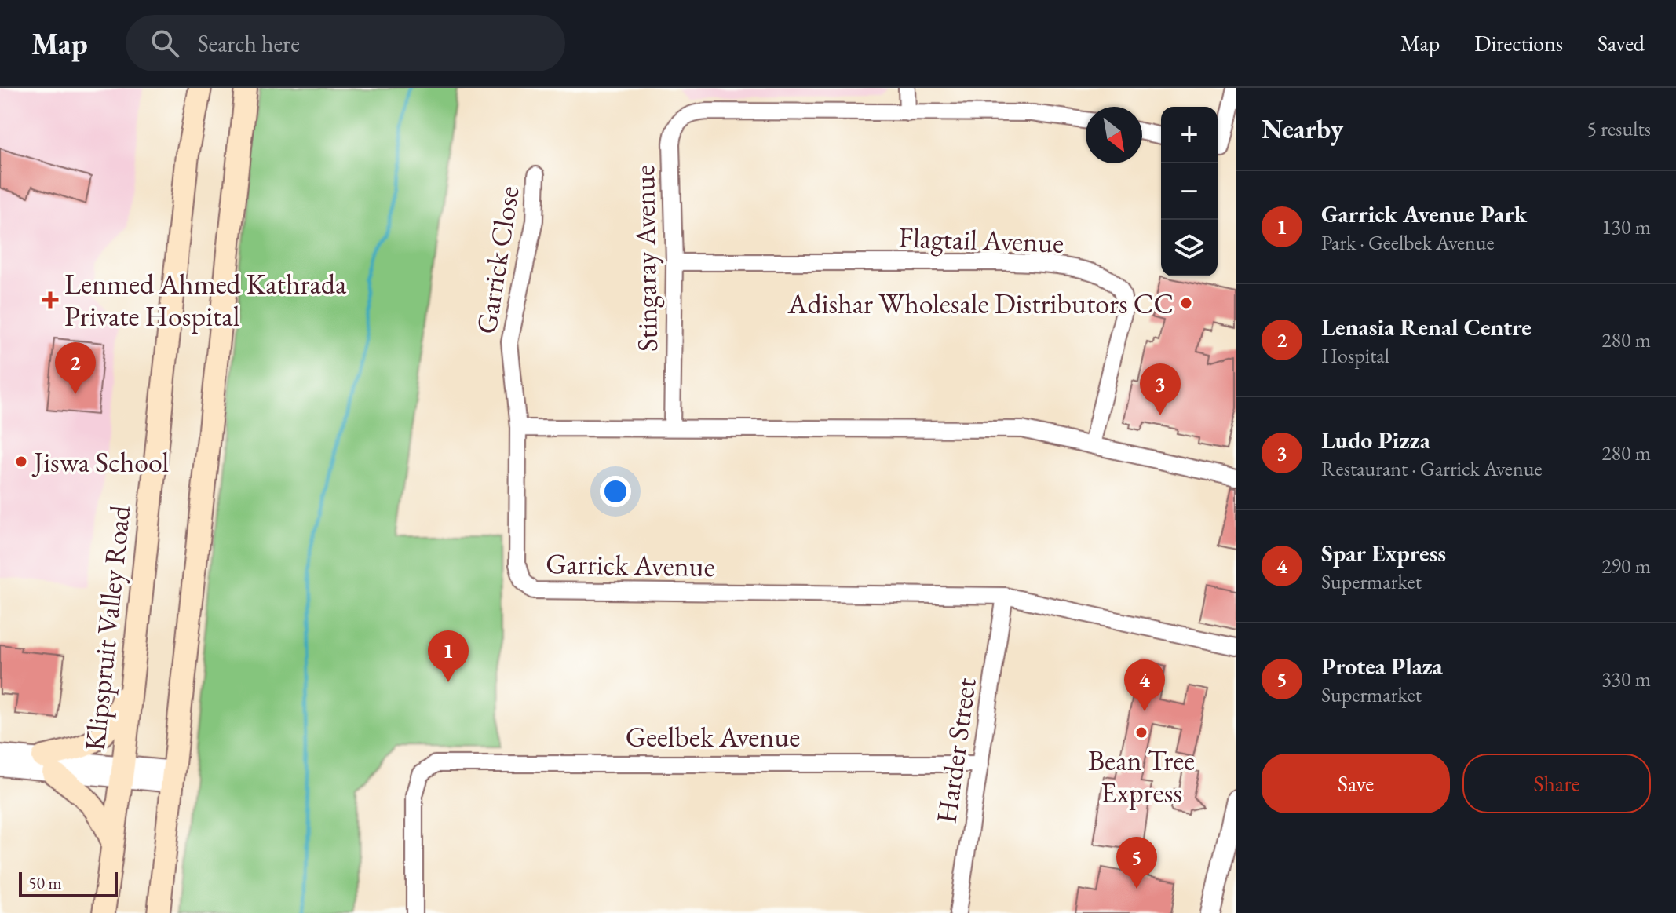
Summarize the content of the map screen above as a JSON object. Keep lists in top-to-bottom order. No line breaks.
{"streets":{"main road":["Klipspruit Valley Road"],"street":["Flagtail Avenue","Stingaray Avenue","Garrick Close","Garrick Avenue","Geelbek Avenue","Harder Street"]},"crossings":[["Flagtail Avenue","Stingaray Avenue"],["Garrick Close","Garrick Avenue"],["Garrick Avenue","Harder Street"],["Geelbek Avenue","Harder Street"]],"places":{"health":["Lenmed Ahmed Kathrada Private Hospital"],"other":["Adishar Wholesale Distributors CC","Jiswa School","Bean Tree Express"]},"scale_bar":"50 m","north":"bottom right","page":{"header":"Map","search":"Search here","nav":["Map","Directions","Saved"],"heading":["Nearby","5 results"],"map_buttons":["+","−"],"list":[{"mark":"1","name":"Garrick Avenue Park","note":"Park · Geelbek Avenue","value":"130 m"},{"mark":"2","name":"Lenasia Renal Centre","note":"Hospital","value":"280 m"},{"mark":"3","name":"Ludo Pizza","note":"Restaurant · Garrick Avenue","value":"280 m"},{"mark":"4","name":"Spar Express","note":"Supermarket","value":"290 m"},{"mark":"5","name":"Protea Plaza","note":"Supermarket","value":"330 m"}],"pins":["2","3","1","4","5"],"buttons":["Save","Share"],"scale":"50 m"}}
